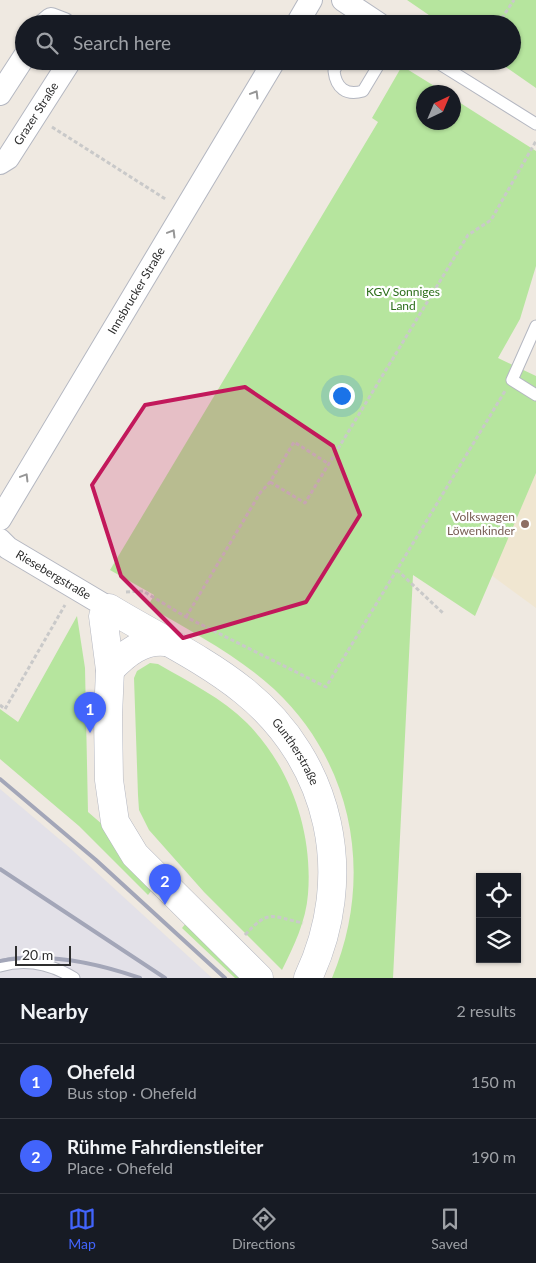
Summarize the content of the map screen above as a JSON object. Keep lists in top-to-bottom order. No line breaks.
{"streets":{"street":["Grazer Straße","Innsbrucker Straße","Riesebergstraße","Guntherstraße"]},"crossings":[["Riesebergstraße","Guntherstraße"]],"one_way":["Innsbrucker Straße"],"parks":["KGV Sonniges Land"],"places":["Volkswagen Löwenkinder"],"scale_bar":"20 m","north":"top right","page":{"search":"Search here","pins":["1","2"],"scale":"20 m","heading":["Nearby","2 results"],"list":[{"mark":"1","name":"Ohefeld","note":"Bus stop · Ohefeld","value":"150 m"},{"mark":"2","name":"Rühme Fahrdienstleiter","note":"Place · Ohefeld","value":"190 m"}],"nav":["Map","Directions","Saved"]}}
